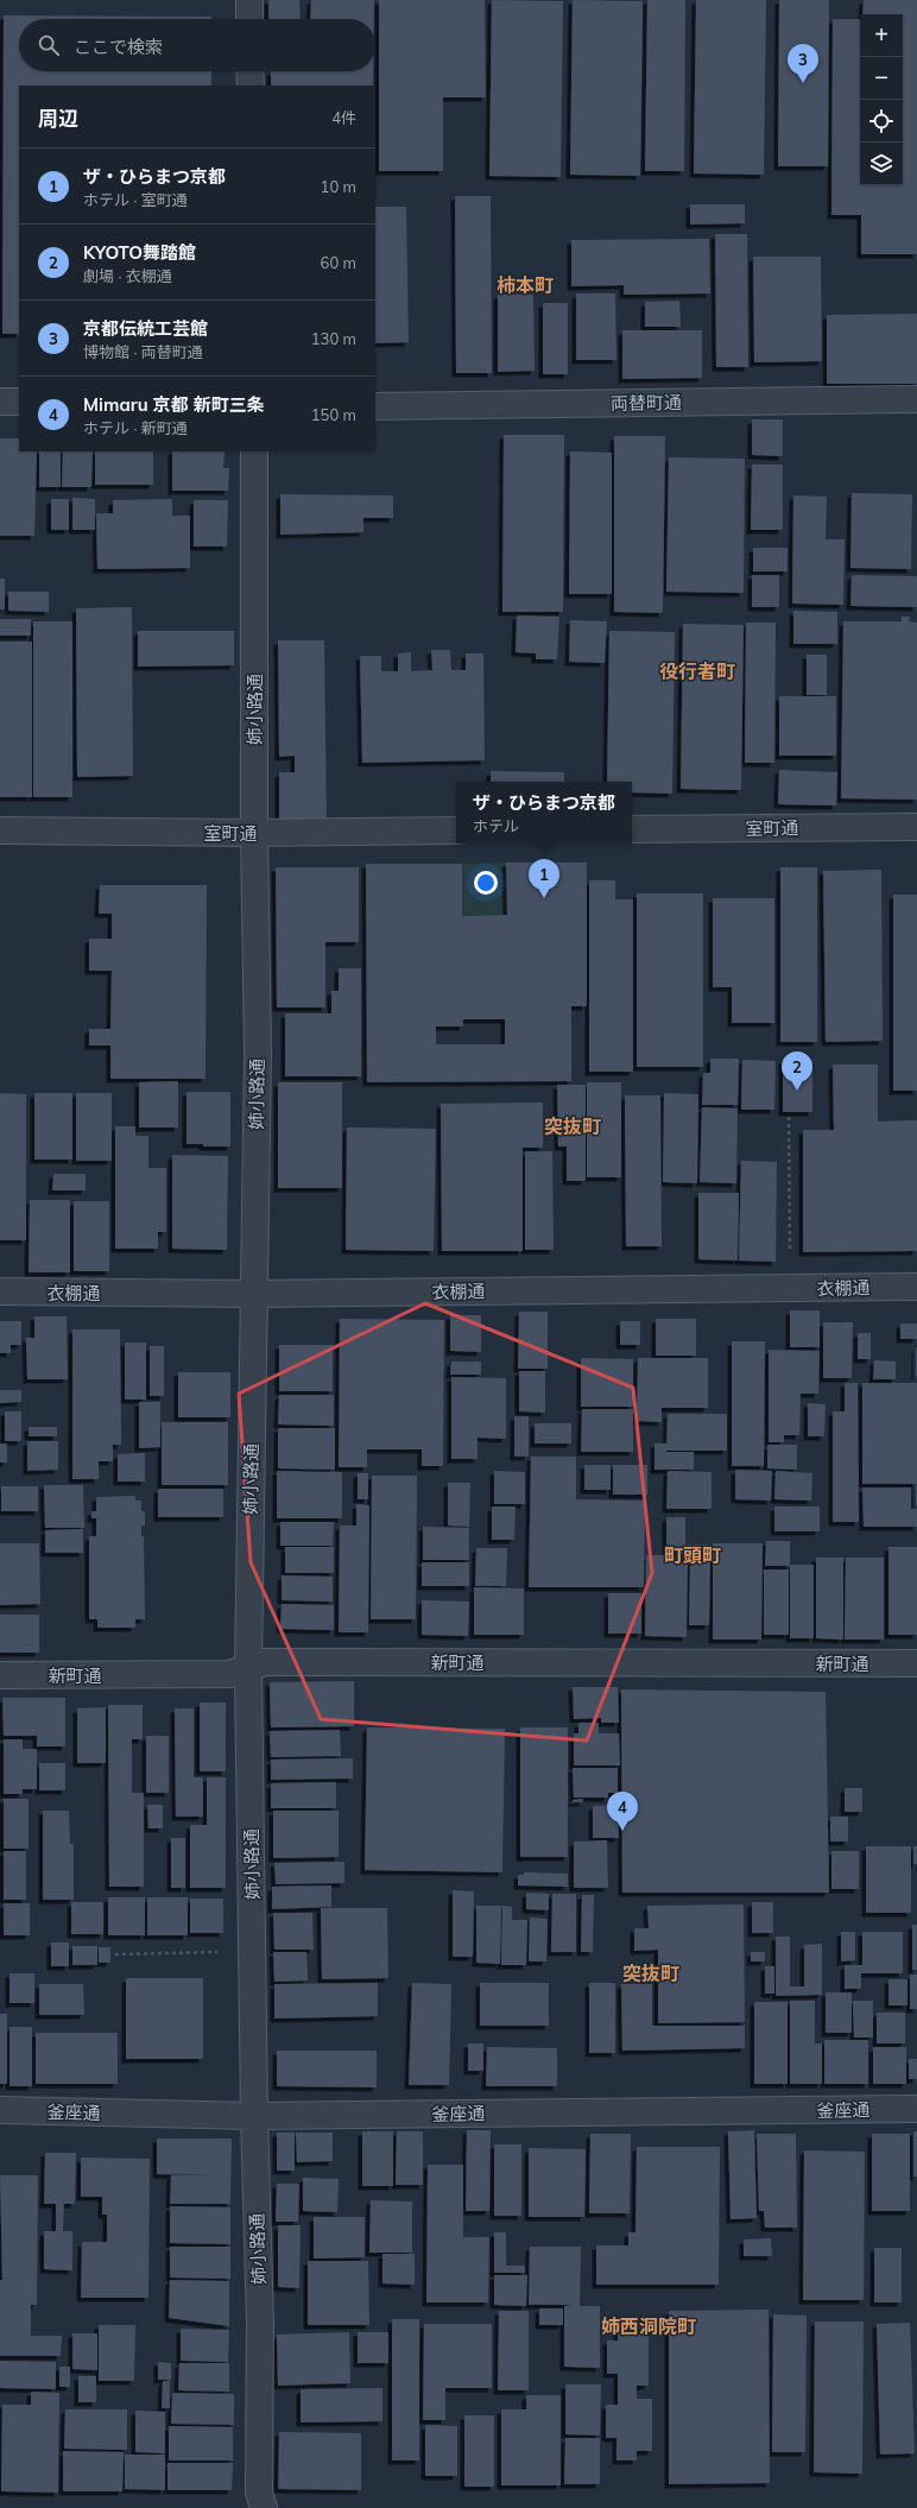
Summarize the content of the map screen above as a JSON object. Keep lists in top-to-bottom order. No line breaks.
{"streets":{"street":["両替町通","姉小路通","室町通","衣棚通","新町通","釜座通"]},"crossings":[["姉小路通","室町通"],["姉小路通","衣棚通"],["姉小路通","新町通"],["姉小路通","釜座通"]],"districts":["柿本町","役行者町","突抜町","町頭町","突抜町","姉西洞院町"],"page":{"map_buttons":["+","−"],"search":"ここで検索","pins":["3","1","2","4"],"heading":["周辺","4件"],"list":[{"mark":"1","name":"ザ・ひらまつ京都","note":"ホテル · 室町通","value":"10 m"},{"mark":"2","name":"KYOTO舞踏館","note":"劇場 · 衣棚通","value":"60 m"},{"mark":"3","name":"京都伝統工芸館","note":"博物館 · 両替町通","value":"130 m"},{"mark":"4","name":"Mimaru 京都 新町三条","note":"ホテル · 新町通","value":"150 m"}],"popup":["ザ・ひらまつ京都","ホテル"]}}
